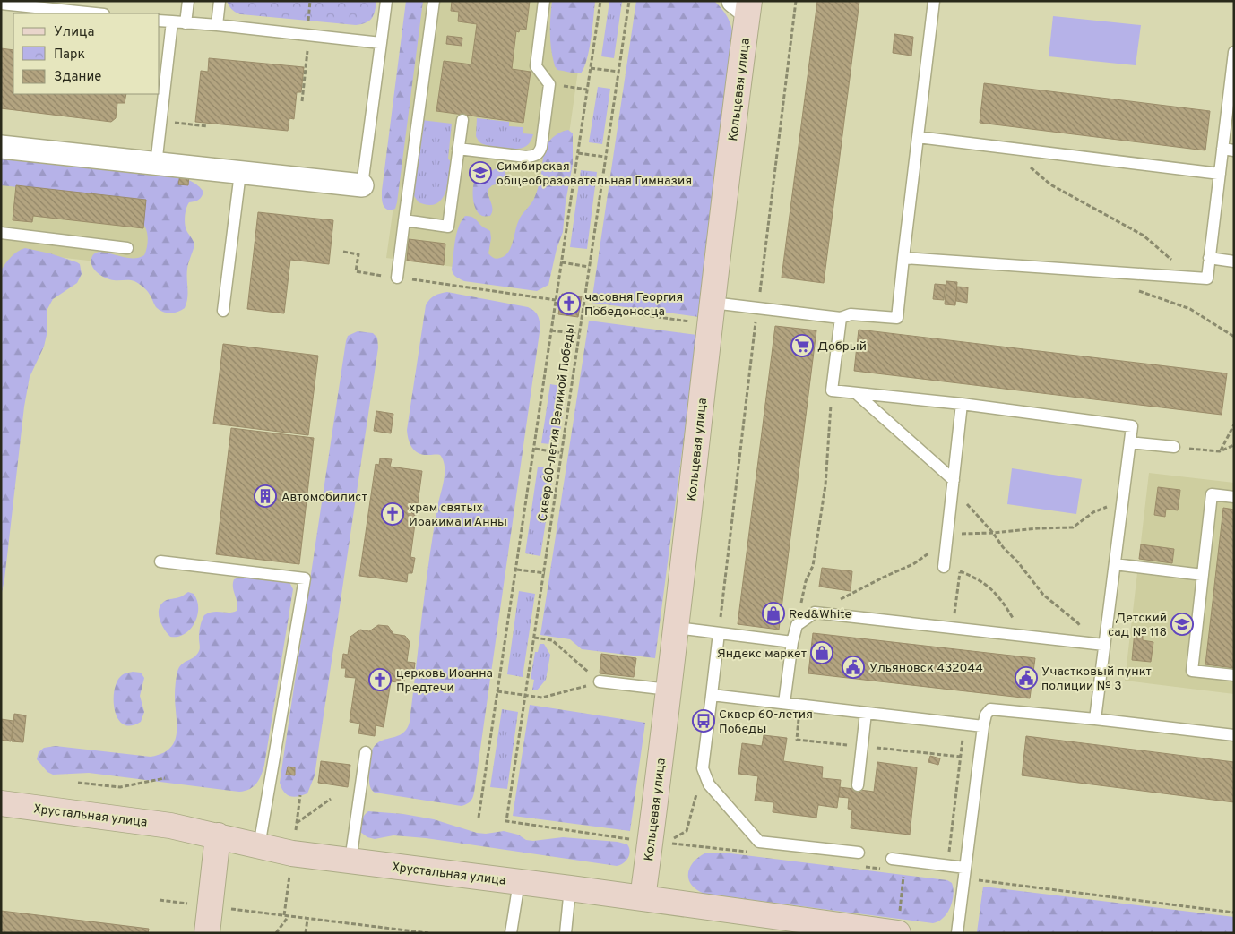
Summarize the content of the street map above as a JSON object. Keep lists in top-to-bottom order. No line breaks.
{"streets":{"street":["Кольцевая улица","Хрустальная улица"],"path":["Сквер 60-летия Великой Победы"]},"crossings":[["Кольцевая улица","Хрустальная улица"]],"places":{"school or university":["Симбирская общеобразовательная Гимназия","Детский сад № 118"],"church":["часовня Георгия Победоносца","храм святых Иоакима и Анны","церковь Иоанна Предтечи"],"supermarket":["Добрый"],"building":["Автомобилист"],"shop":["Red&White","Яндекс маркет"],"public building":["Ульяновск 432044","Участковый пункт полиции № 3"],"bus stop":["Сквер 60-летия Победы"]},"legend":["Улица","Парк","Здание"]}
